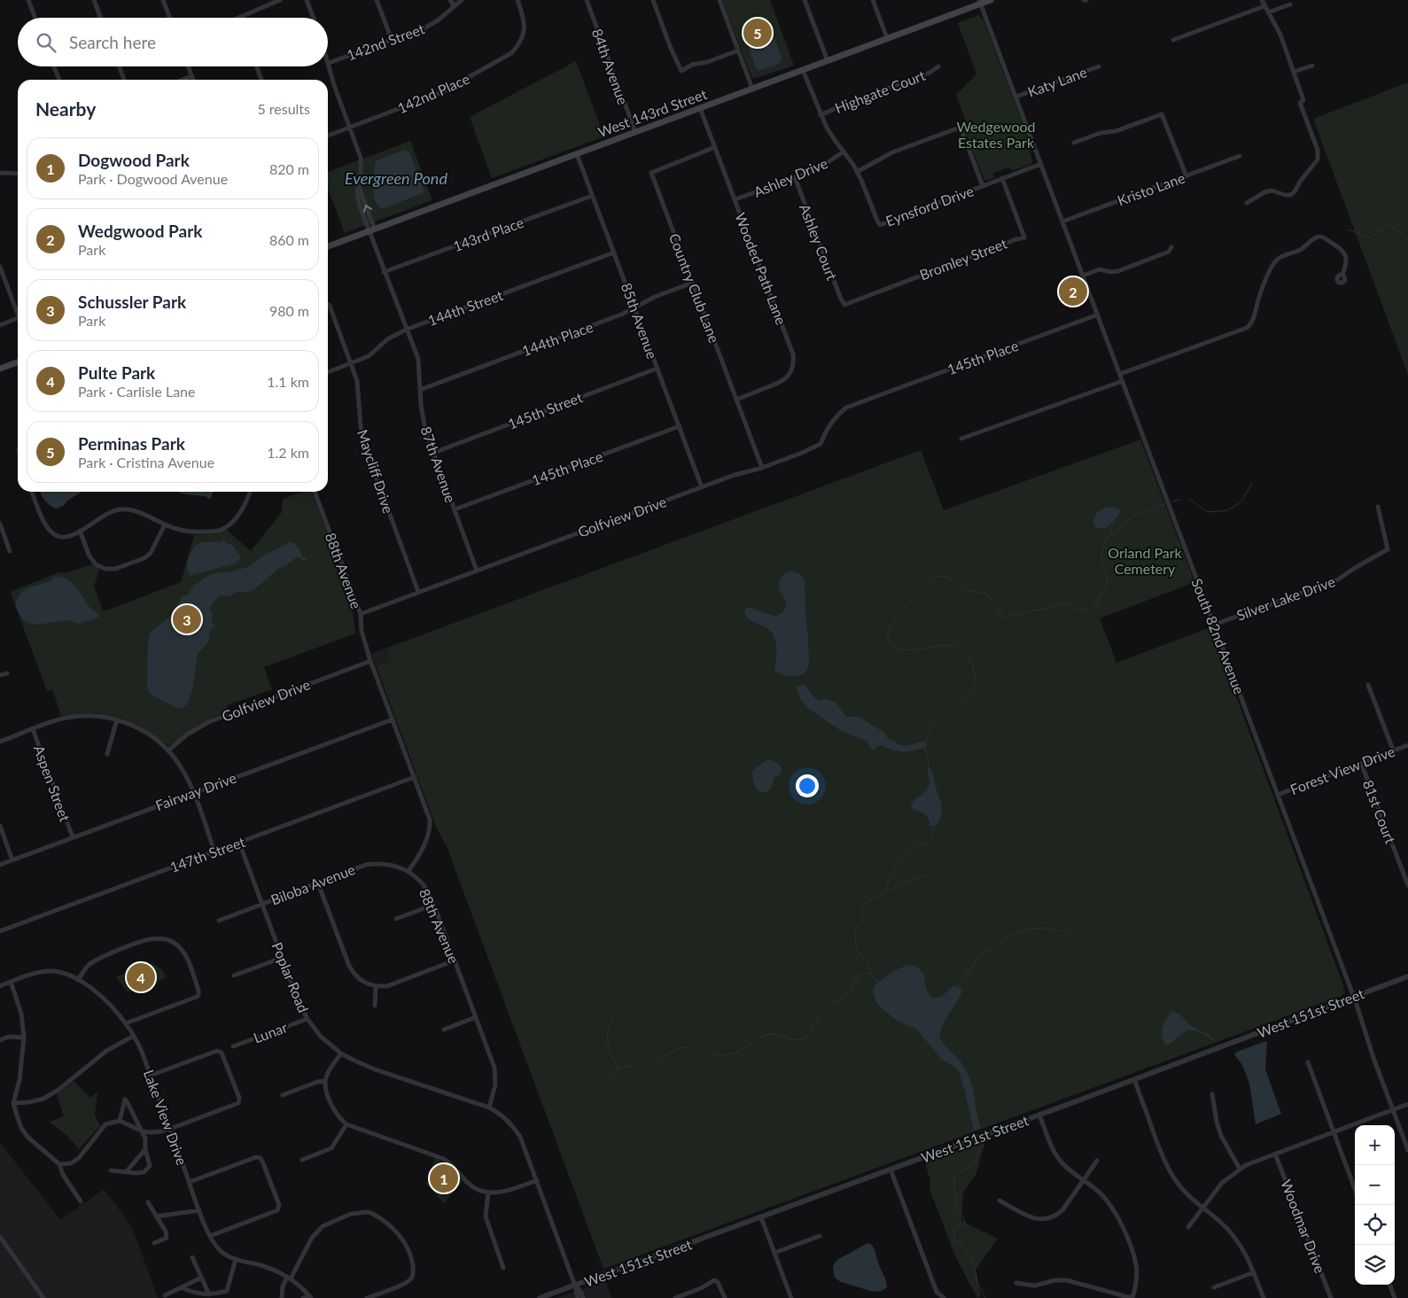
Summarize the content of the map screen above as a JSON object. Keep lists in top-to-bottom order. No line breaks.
{"streets":{"main road":["West 143rd Street"],"street":["142nd Street","84th Avenue","Katy Lane","Highgate Court","142nd Place","Ashley Drive","Kristo Lane","Eynsford Drive","143rd Place","Ashley Court","Bromley Street","Wooded Path Lane","Country Club Lane","144th Street","85th Avenue","144th Place","145th Place","145th Street","87th Avenue","Maycliff Drive","Golfview Drive","88th Avenue","Silver Lake Drive","South 82nd Avenue","Forest View Drive","Aspen Street","Fairway Drive","81st Court","147th Street","Biloba Avenue","Poplar Road","West 151st Street","Lunar","Lake View Drive","Woodmar Drive"]},"crossings":[["84th Avenue","West 143rd Street"],["Katy Lane","South 82nd Avenue"],["Highgate Court","Eynsford Drive"],["142nd Place","87th Avenue"],["West 143rd Street","Eynsford Drive"],["West 143rd Street","Wooded Path Lane"],["West 143rd Street","85th Avenue"],["West 143rd Street","87th Avenue"],["West 143rd Street","South 82nd Avenue"],["Ashley Drive","Eynsford Drive"],["Ashley Drive","Ashley Court"],["Ashley Drive","Wooded Path Lane"],["Kristo Lane","South 82nd Avenue"],["Eynsford Drive","Bromley Street"],["Eynsford Drive","South 82nd Avenue"],["143rd Place","85th Avenue"],["143rd Place","87th Avenue"],["Ashley Court","Bromley Street"],["Wooded Path Lane","Country Club Lane"],["Country Club Lane","144th Place"],["Country Club Lane","Golfview Drive"],["144th Street","85th Avenue"],["144th Street","87th Avenue"],["144th Street","Maycliff Drive"],["85th Avenue","144th Place"],["85th Avenue","145th Place"],["85th Avenue","145th Street"],["85th Avenue","Golfview Drive"],["144th Place","87th Avenue"],["145th Place","87th Avenue"],["145th Place","Golfview Drive"],["145th Place","South 82nd Avenue"],["145th Street","87th Avenue"],["87th Avenue","Golfview Drive"],["Maycliff Drive","Golfview Drive"],["Golfview Drive","88th Avenue"],["88th Avenue","Fairway Drive"],["88th Avenue","147th Street"],["88th Avenue","Biloba Avenue"],["88th Avenue","Poplar Road"],["Silver Lake Drive","South 82nd Avenue"],["South 82nd Avenue","Forest View Drive"],["South 82nd Avenue","West 151st Street"],["Forest View Drive","81st Court"],["Aspen Street","Fairway Drive"],["147th Street","Poplar Road"],["Biloba Avenue","Poplar Road"],["Poplar Road","Lunar"]],"water":["Evergreen Pond"],"parks":["Wedgewood Estates Park","Orland Park Cemetery"],"page":{"pins":["5","2","3","4","1"],"search":"Search here","heading":["Nearby","5 results"],"list":[{"mark":"1","name":"Dogwood Park","note":"Park · Dogwood Avenue","value":"820 m"},{"mark":"2","name":"Wedgwood Park","note":"Park","value":"860 m"},{"mark":"3","name":"Schussler Park","note":"Park","value":"980 m"},{"mark":"4","name":"Pulte Park","note":"Park · Carlisle Lane","value":"1.1 km"},{"mark":"5","name":"Perminas Park","note":"Park · Cristina Avenue","value":"1.2 km"}],"map_buttons":["+","−"]}}
